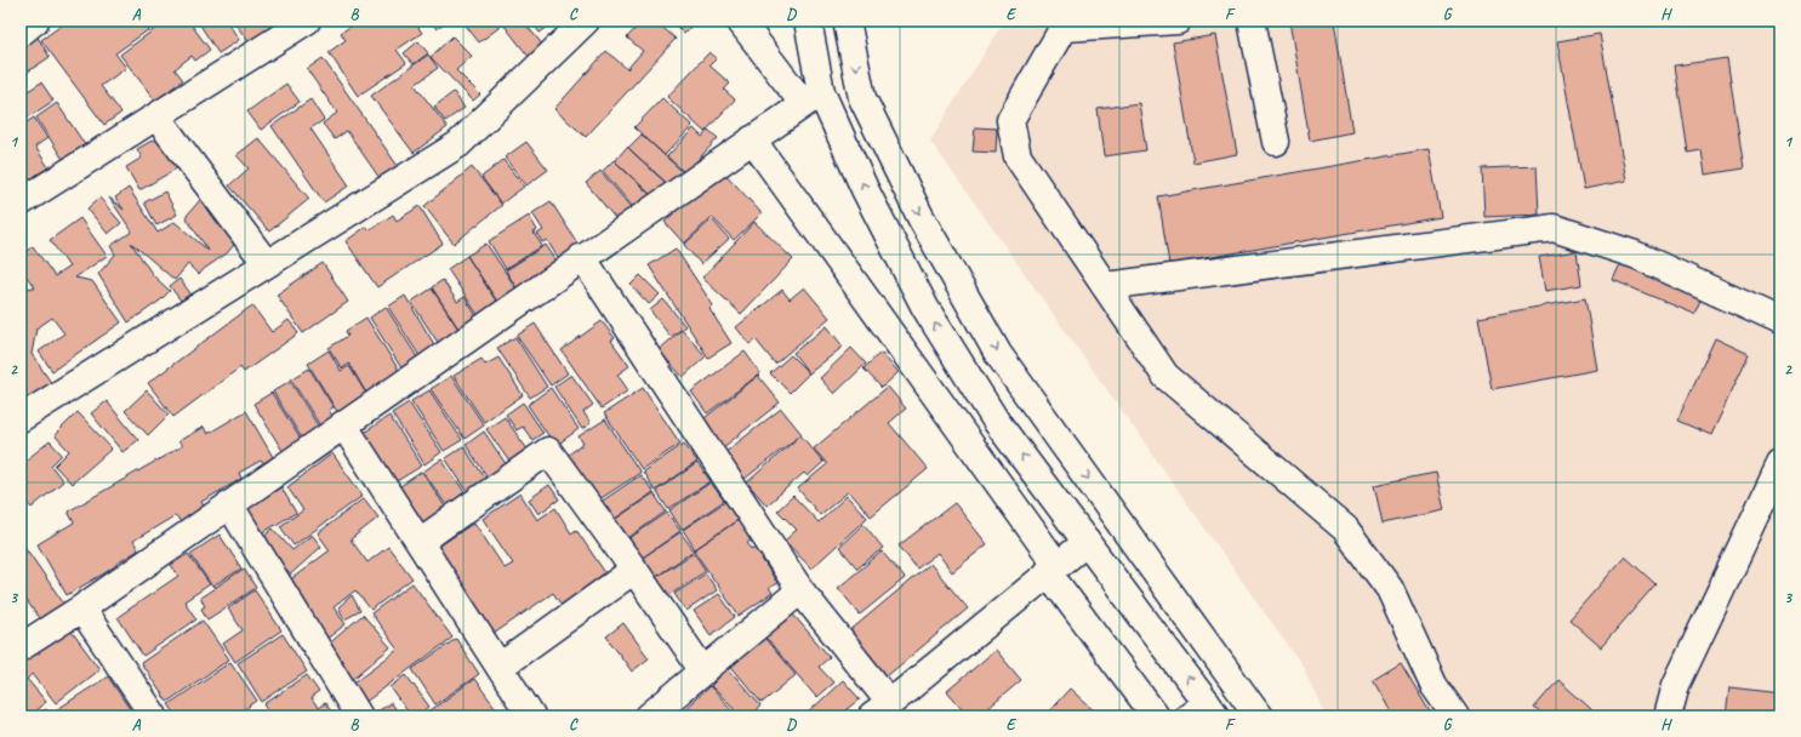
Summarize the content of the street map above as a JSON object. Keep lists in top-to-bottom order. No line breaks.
{"grid":{"columns":["A","B","C","D","E","F","G","H"],"rows":["1","2","3"]}}
